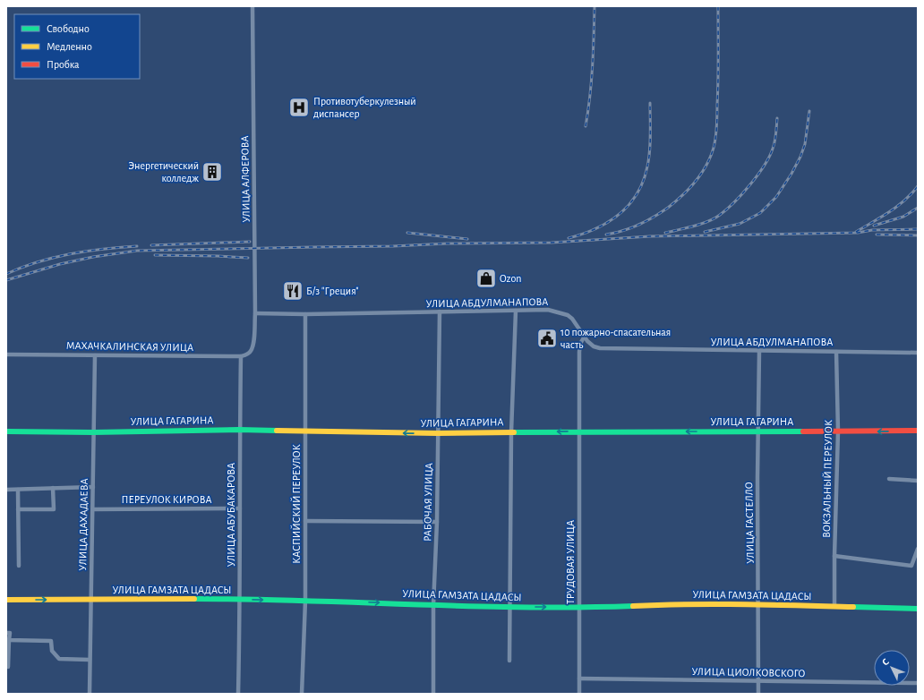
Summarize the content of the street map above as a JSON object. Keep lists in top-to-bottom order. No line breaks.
{"streets":{"street":["УЛИЦА АЛФЕРОВА","УЛИЦА АБДУЛМАНАПОВА","МАХАЧКАЛИНСКАЯ УЛИЦА","УЛИЦА ГАГАРИНА","ВОКЗАЛЬНЫЙ ПЕРЕУЛОК","ПЕРЕУЛОК КИРОВА","РАБОЧАЯ УЛИЦА","КАСПИЙСКИЙ ПЕРЕУЛОК","УЛИЦА АБУБАКАРОВА","УЛИЦА ГАСТЕЛЛО","УЛИЦА ДАХАДАЕВА","ТРУДОВАЯ УЛИЦА","УЛИЦА ГАМЗАТА ЦАДАСЫ","УЛИЦА ЦИОЛКОВСКОГО"]},"crossings":[["УЛИЦА АЛФЕРОВА","УЛИЦА АБДУЛМАНАПОВА"],["УЛИЦА АЛФЕРОВА","МАХАЧКАЛИНСКАЯ УЛИЦА"],["УЛИЦА АБДУЛМАНАПОВА","ВОКЗАЛЬНЫЙ ПЕРЕУЛОК"],["УЛИЦА АБДУЛМАНАПОВА","РАБОЧАЯ УЛИЦА"],["УЛИЦА АБДУЛМАНАПОВА","КАСПИЙСКИЙ ПЕРЕУЛОК"],["УЛИЦА АБДУЛМАНАПОВА","УЛИЦА ГАСТЕЛЛО"],["УЛИЦА АБДУЛМАНАПОВА","ТРУДОВАЯ УЛИЦА"],["МАХАЧКАЛИНСКАЯ УЛИЦА","УЛИЦА АБУБАКАРОВА"],["МАХАЧКАЛИНСКАЯ УЛИЦА","УЛИЦА ДАХАДАЕВА"],["УЛИЦА ГАГАРИНА","ВОКЗАЛЬНЫЙ ПЕРЕУЛОК"],["УЛИЦА ГАГАРИНА","РАБОЧАЯ УЛИЦА"],["УЛИЦА ГАГАРИНА","КАСПИЙСКИЙ ПЕРЕУЛОК"],["УЛИЦА ГАГАРИНА","УЛИЦА АБУБАКАРОВА"],["УЛИЦА ГАГАРИНА","УЛИЦА ГАСТЕЛЛО"],["УЛИЦА ГАГАРИНА","УЛИЦА ДАХАДАЕВА"],["УЛИЦА ГАГАРИНА","ТРУДОВАЯ УЛИЦА"],["ВОКЗАЛЬНЫЙ ПЕРЕУЛОК","УЛИЦА ГАМЗАТА ЦАДАСЫ"],["ПЕРЕУЛОК КИРОВА","УЛИЦА АБУБАКАРОВА"],["ПЕРЕУЛОК КИРОВА","УЛИЦА ДАХАДАЕВА"],["РАБОЧАЯ УЛИЦА","УЛИЦА ГАМЗАТА ЦАДАСЫ"],["КАСПИЙСКИЙ ПЕРЕУЛОК","УЛИЦА ГАМЗАТА ЦАДАСЫ"],["УЛИЦА АБУБАКАРОВА","УЛИЦА ГАМЗАТА ЦАДАСЫ"],["УЛИЦА ГАСТЕЛЛО","УЛИЦА ГАМЗАТА ЦАДАСЫ"],["УЛИЦА ГАСТЕЛЛО","УЛИЦА ЦИОЛКОВСКОГО"],["УЛИЦА ДАХАДАЕВА","УЛИЦА ГАМЗАТА ЦАДАСЫ"],["ТРУДОВАЯ УЛИЦА","УЛИЦА ГАМЗАТА ЦАДАСЫ"],["ТРУДОВАЯ УЛИЦА","УЛИЦА ЦИОЛКОВСКОГО"]],"one_way":["УЛИЦА ГАГАРИНА","УЛИЦА ГАМЗАТА ЦАДАСЫ"],"places":{"hospital":["Противотуберкулезный диспансер"],"building":["Энергетический колледж"],"shop":["Ozon"],"restaurant":["Б/з \"Греция\""],"public building":["10 пожарно-спасательная часть"]},"legend":["Свободно","Медленно","Пробка"],"north":"top left"}
